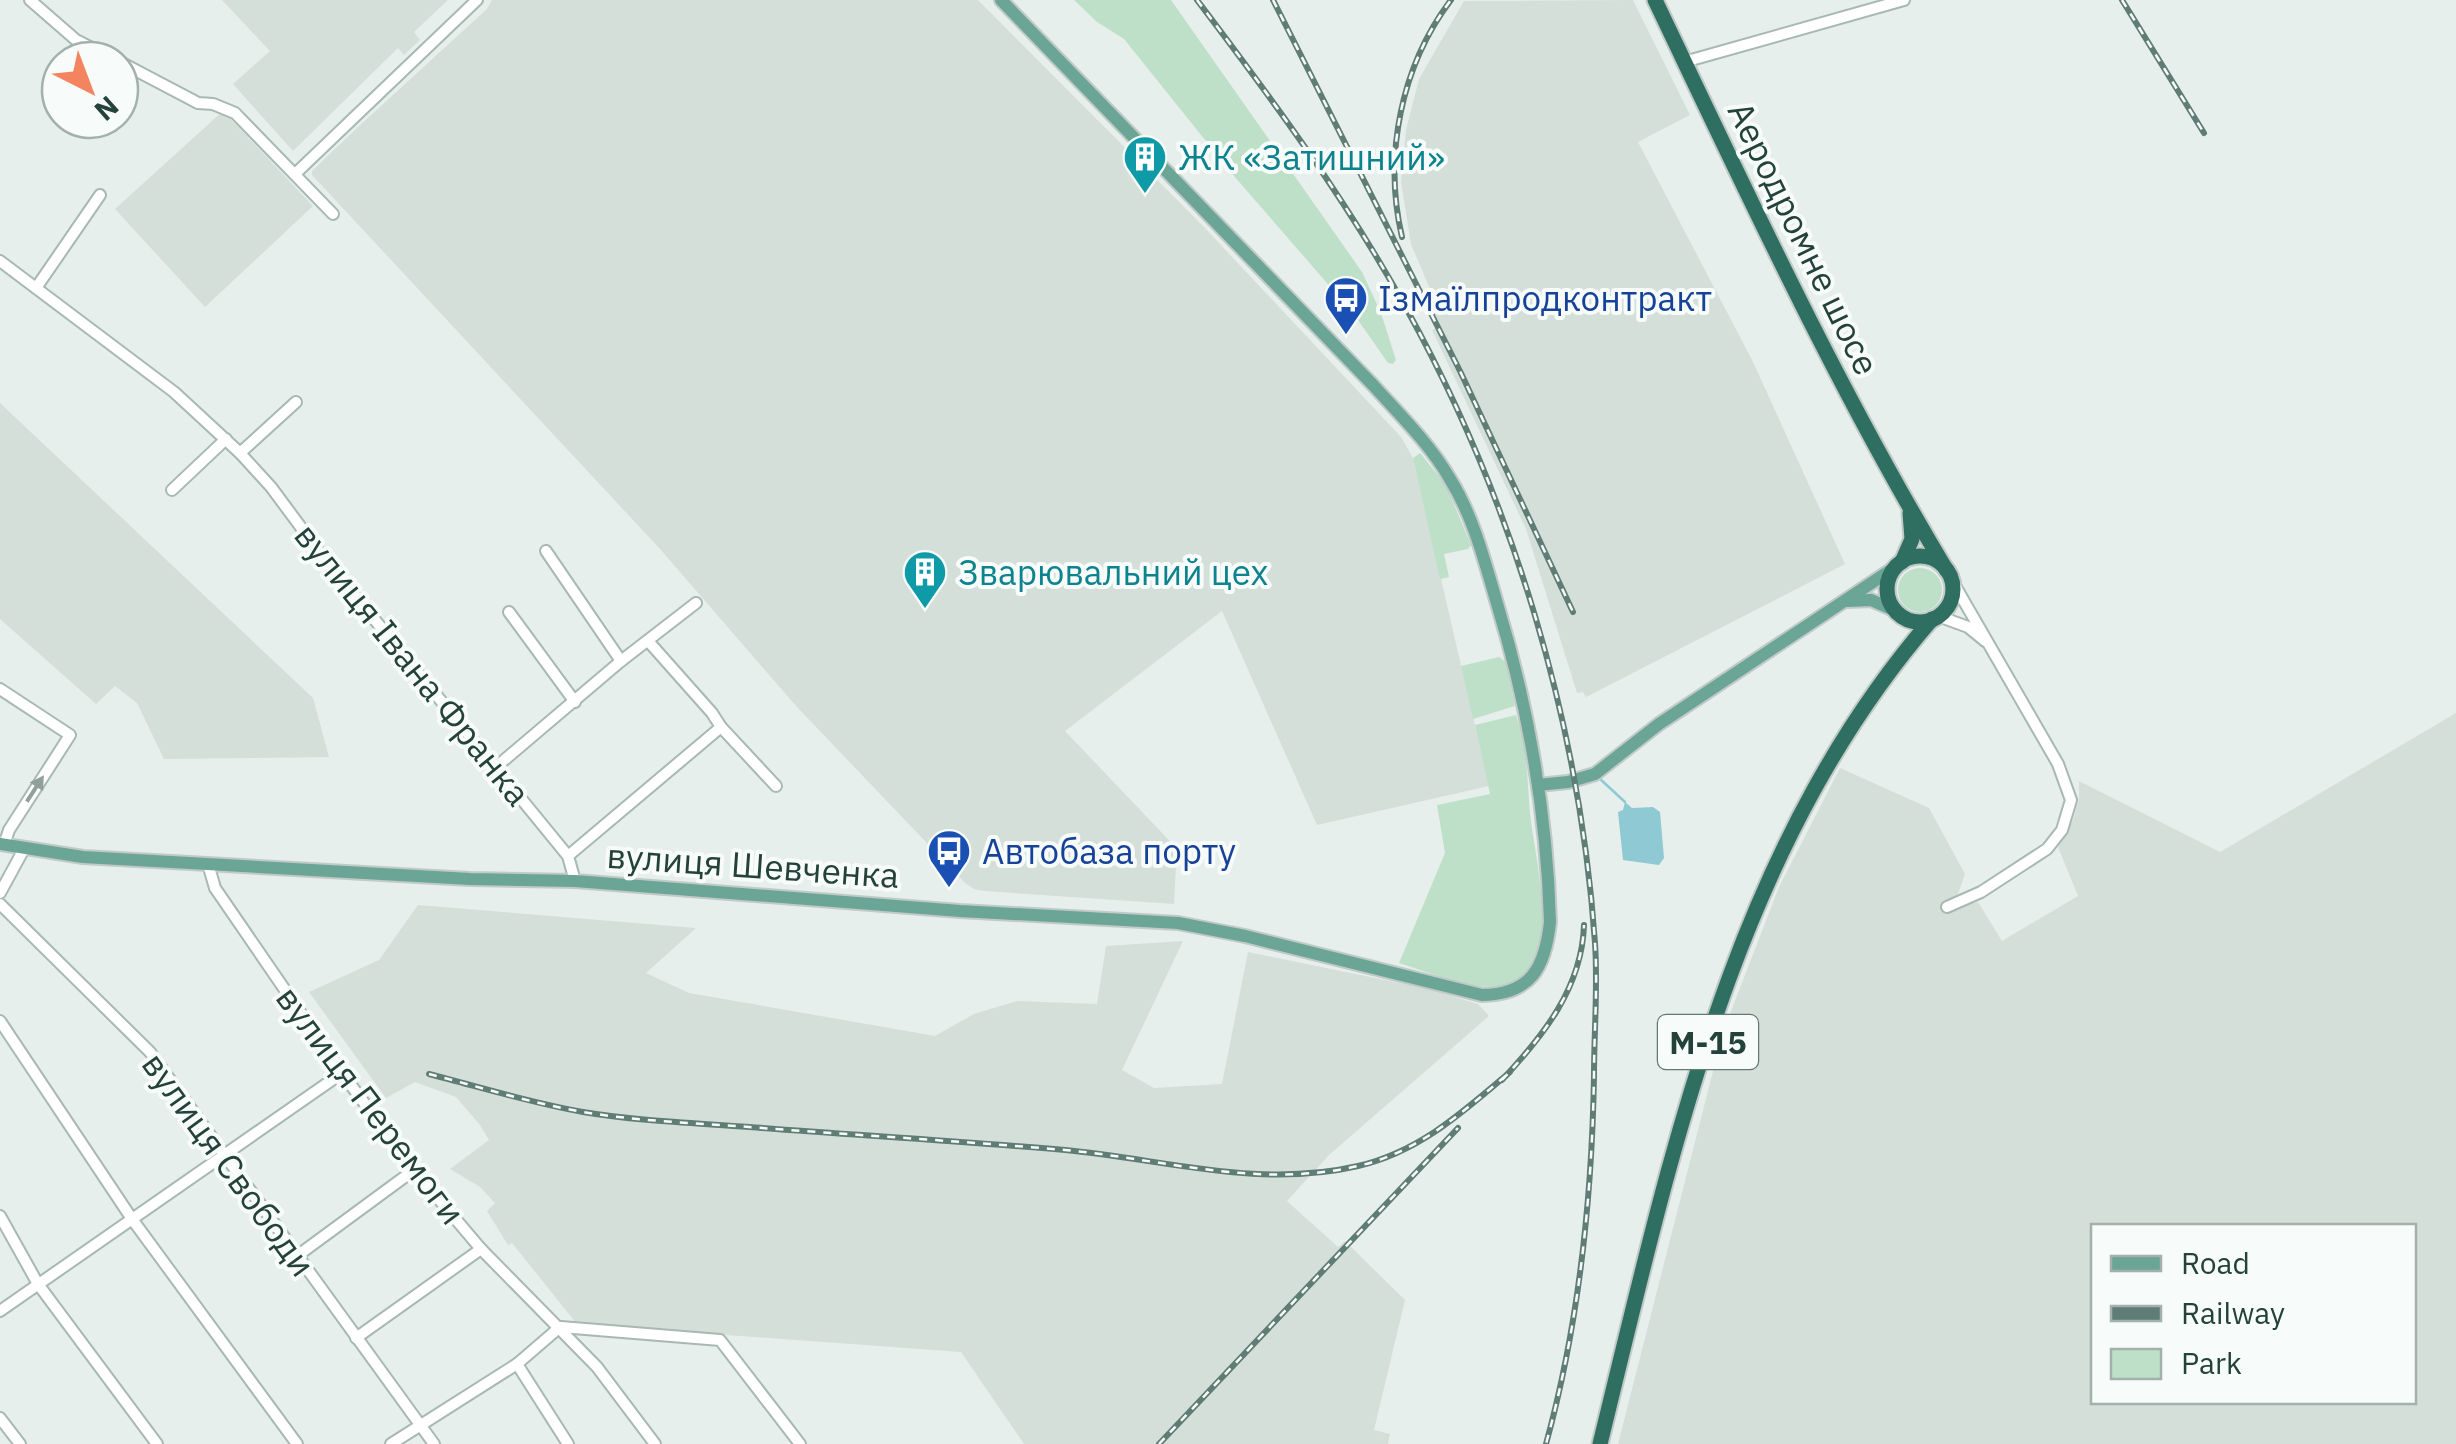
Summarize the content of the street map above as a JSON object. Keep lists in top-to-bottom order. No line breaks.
{"streets":{"highway":["Аеродромне шосе","М-15"],"main road":["вулиця Шевченка"],"street":["вулиця Івана Франка","вулиця Перемоги","вулиця Свободи"]},"crossings":[["Аеродромне шосе","М-15"],["вулиця Івана Франка","вулиця Шевченка"],["вулиця Шевченка","вулиця Перемоги"]],"places":{"building":["ЖК «Затишний»","Зварювальний цех"],"bus stop":["Ізмаїлпродконтракт","Автобаза порту"]},"legend":["Road","Railway","Park"],"north":"bottom right"}
